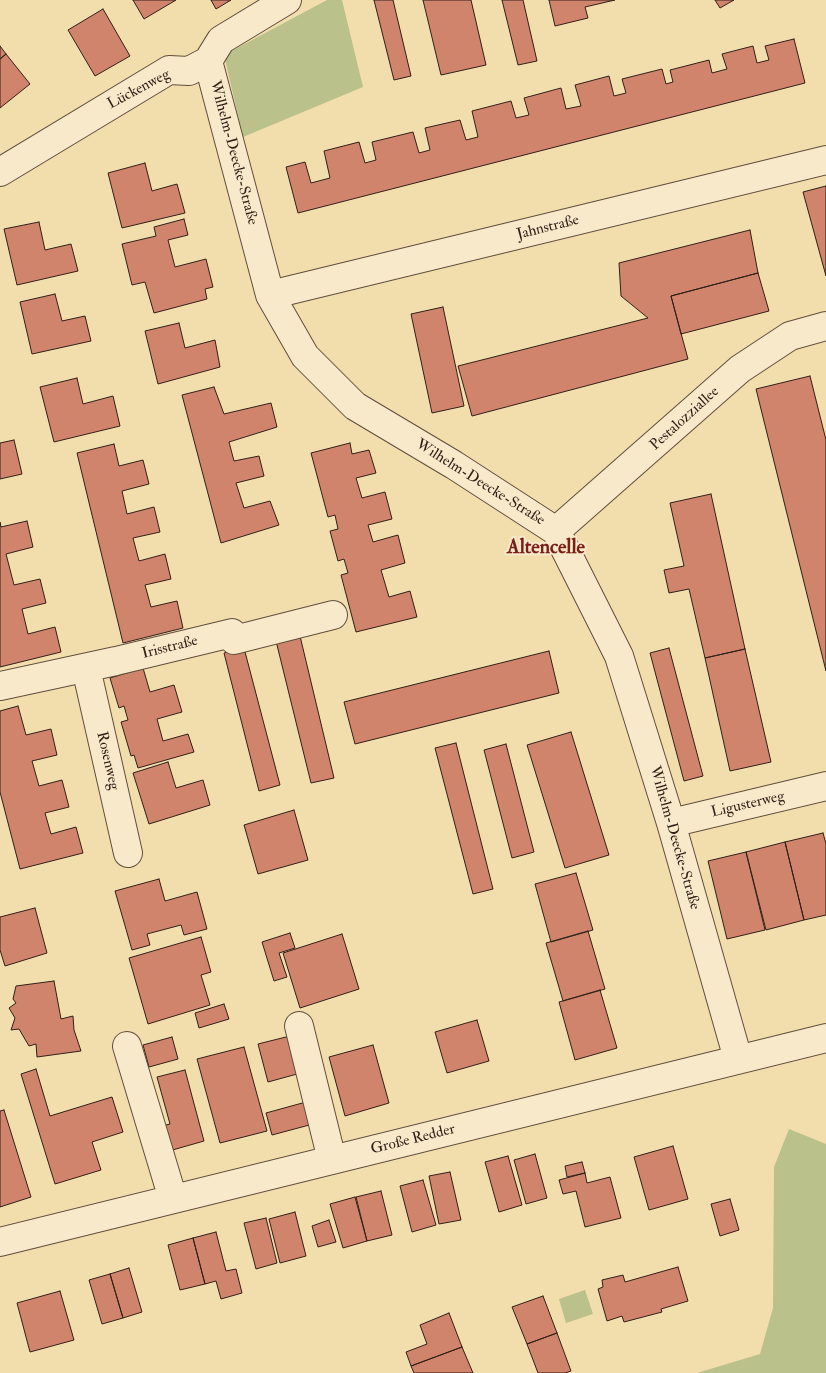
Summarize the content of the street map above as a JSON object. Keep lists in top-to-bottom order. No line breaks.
{"streets":{"street":["Lückenweg","Wilhelm-Deecke-Straße","Jahnstraße","Pestalozziallee","Irisstraße","Rosenweg","Ligusterweg","Große Redder"]},"crossings":[["Lückenweg","Wilhelm-Deecke-Straße"],["Wilhelm-Deecke-Straße","Jahnstraße"],["Wilhelm-Deecke-Straße","Pestalozziallee"],["Wilhelm-Deecke-Straße","Ligusterweg"],["Wilhelm-Deecke-Straße","Große Redder"],["Irisstraße","Rosenweg"]],"districts":["Altencelle"]}
